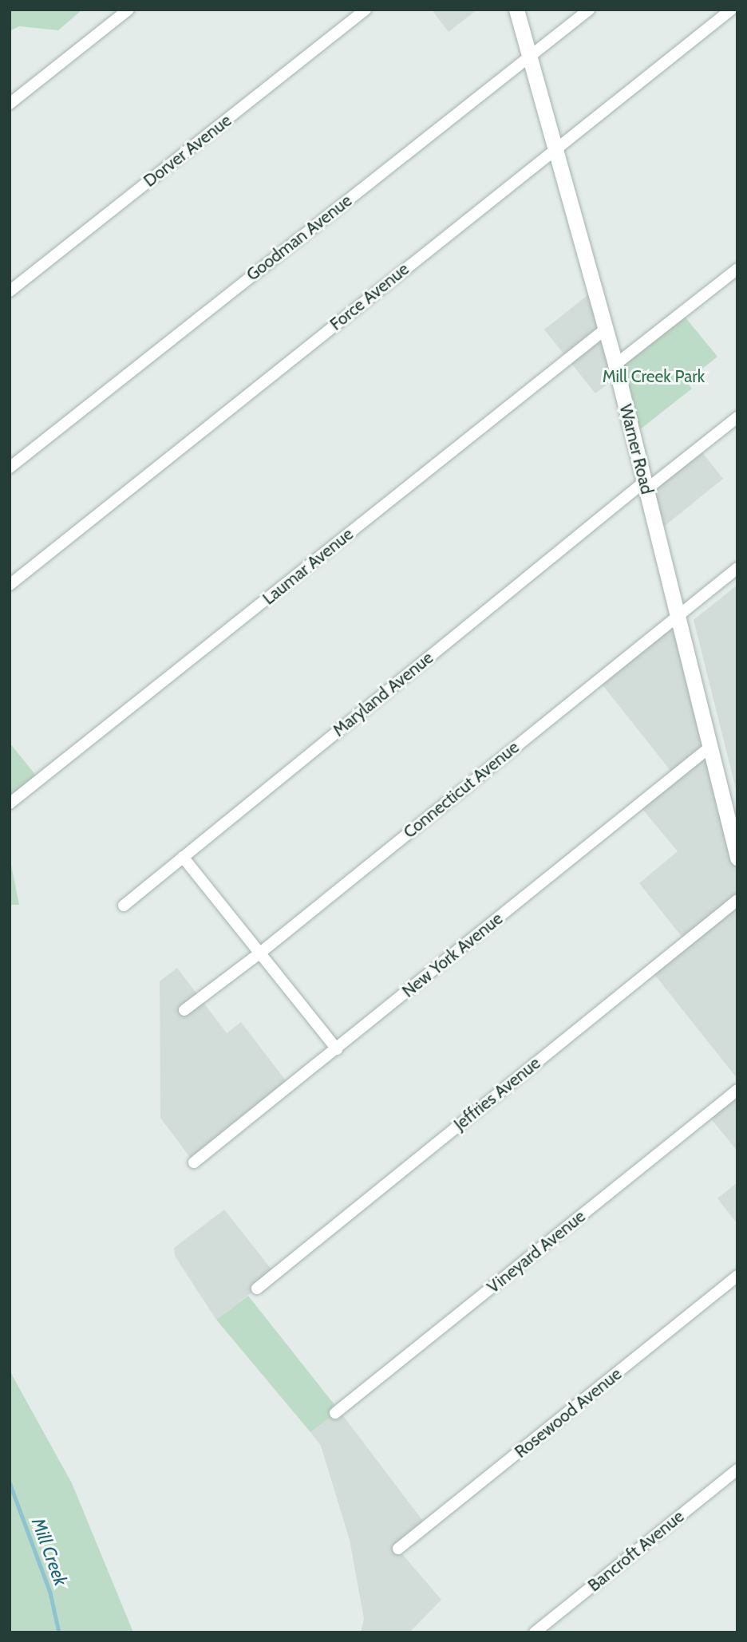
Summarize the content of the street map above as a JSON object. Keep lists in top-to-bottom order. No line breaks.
{"streets":{"main road":["Warner Road"],"street":["Dorver Avenue","Goodman Avenue","Force Avenue","Laumar Avenue","Maryland Avenue","Connecticut Avenue","New York Avenue","Jeffries Avenue","Vineyard Avenue","Rosewood Avenue","Bancroft Avenue"]},"crossings":[["Goodman Avenue","Warner Road"],["Force Avenue","Warner Road"],["Warner Road","Laumar Avenue"],["Warner Road","Maryland Avenue"],["Warner Road","Connecticut Avenue"],["Warner Road","New York Avenue"]],"water":["Mill Creek"],"parks":["Mill Creek Park"]}
